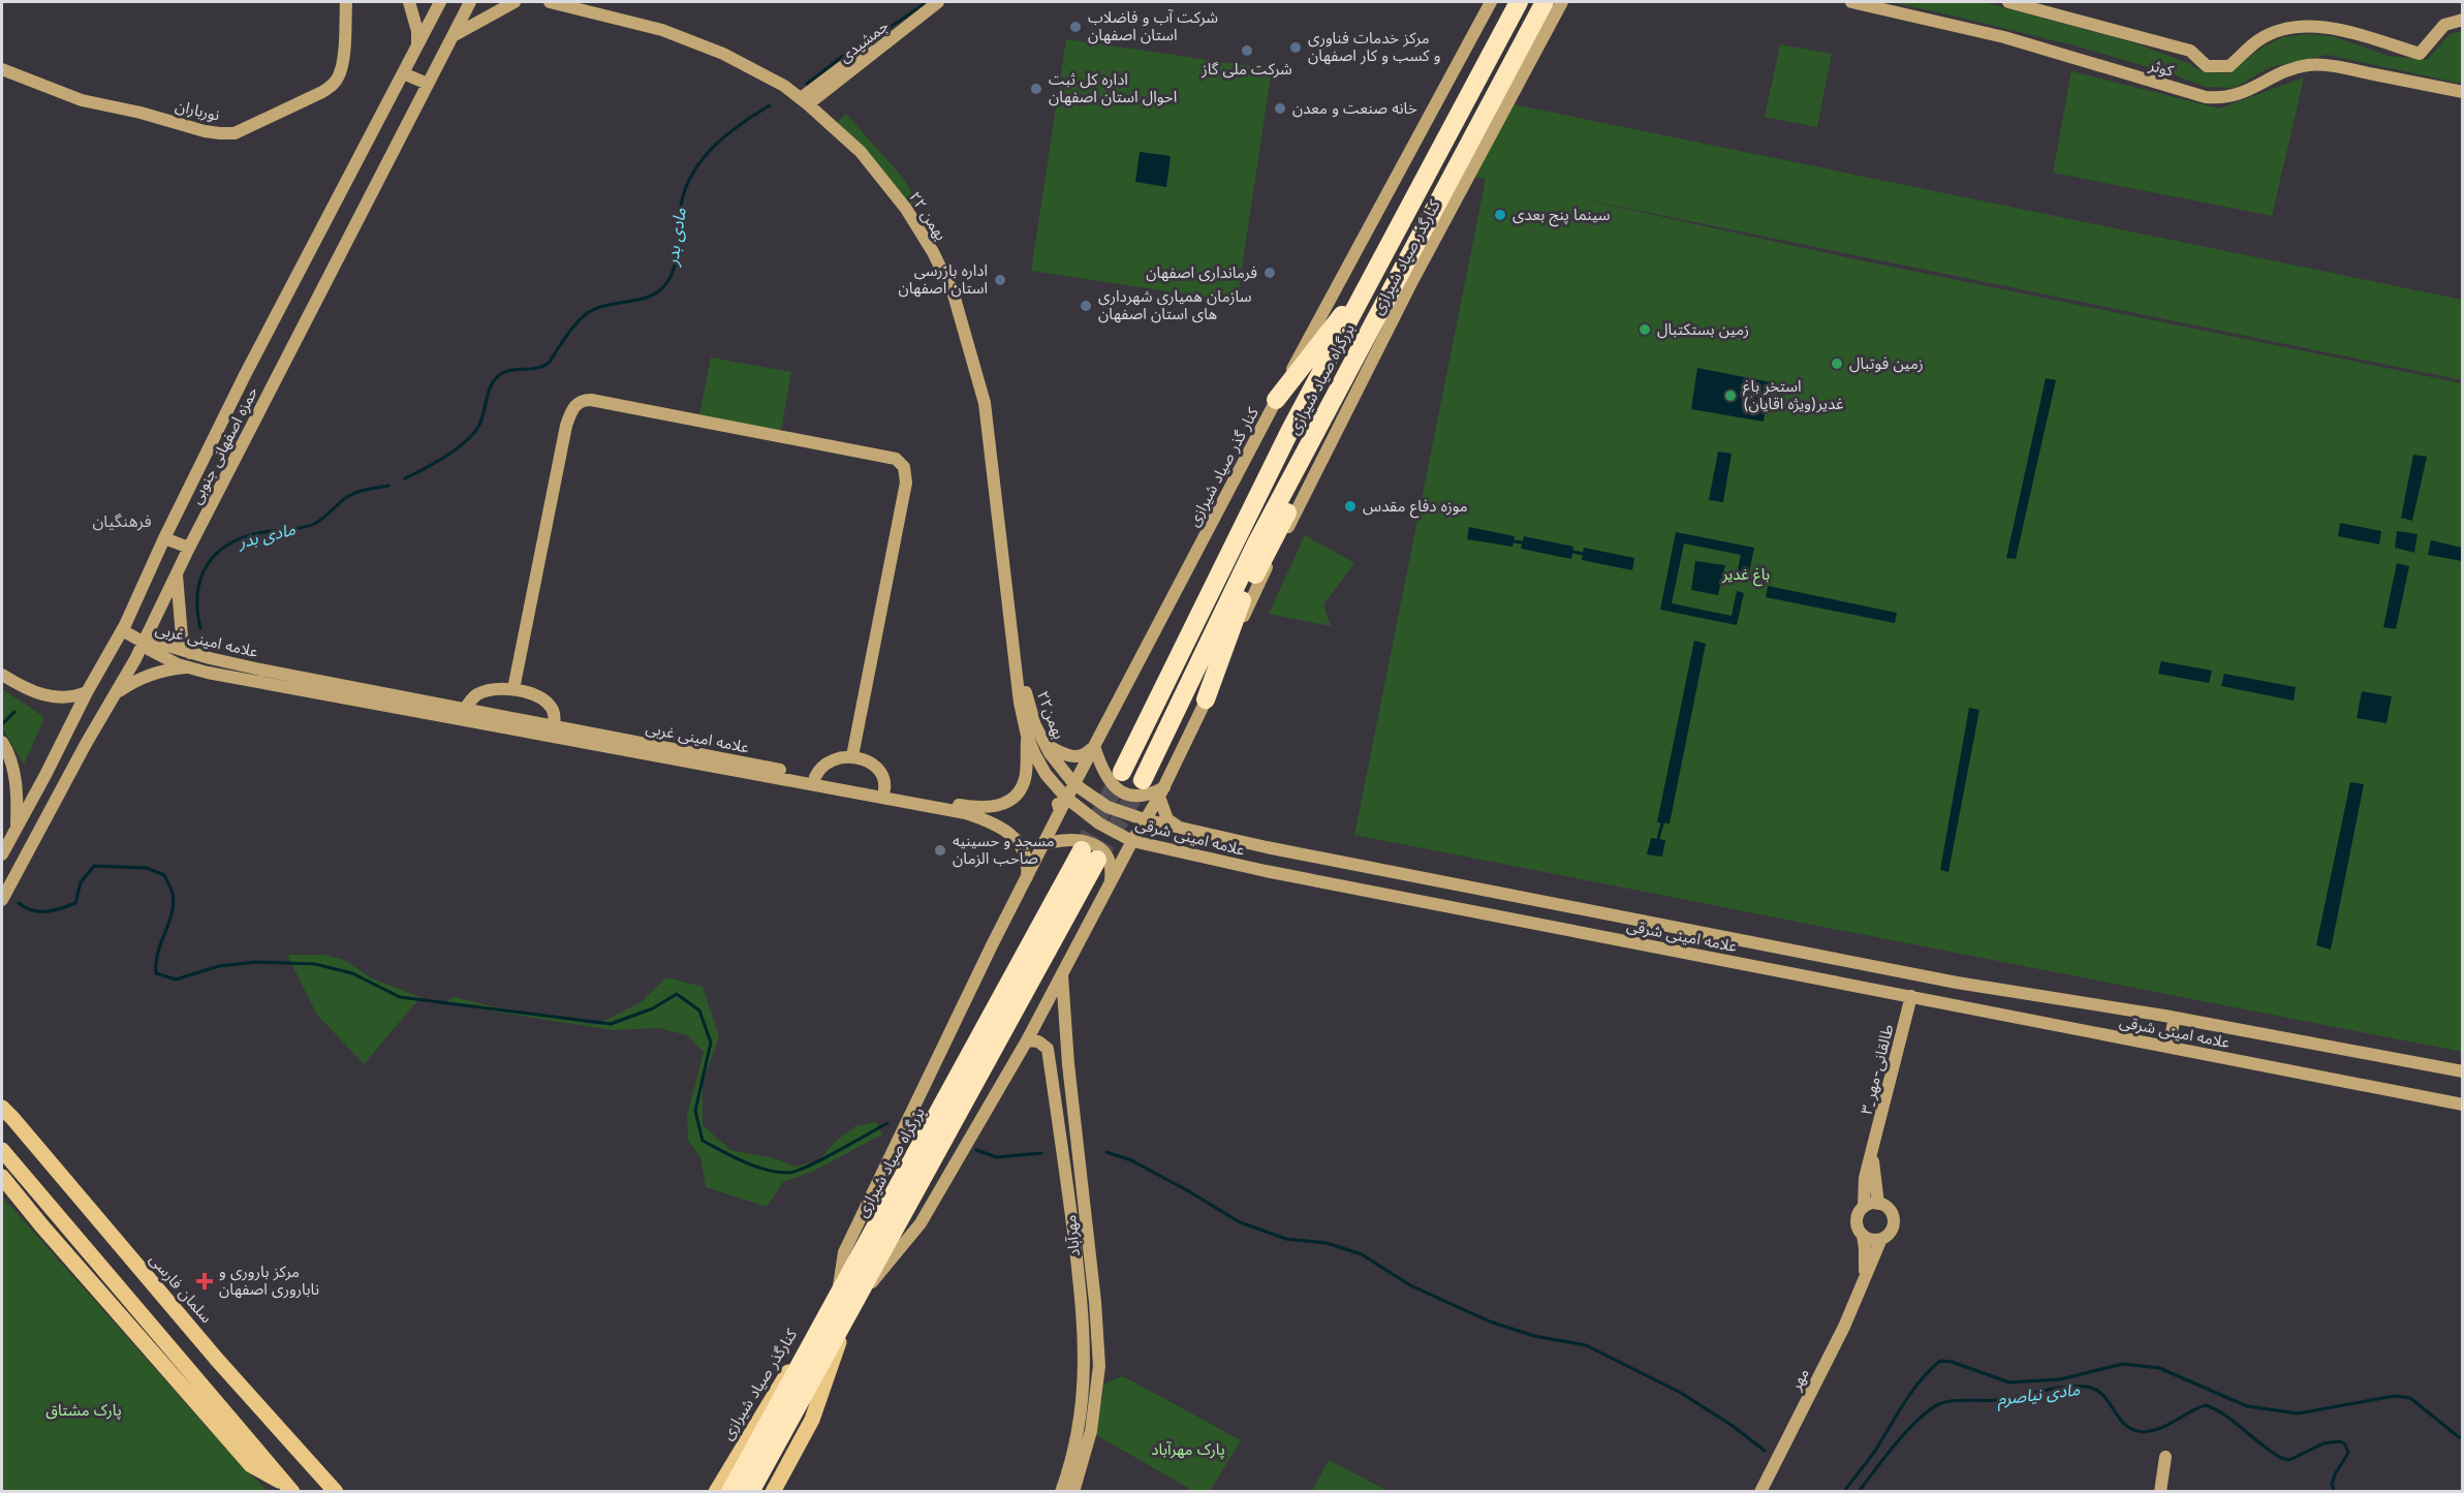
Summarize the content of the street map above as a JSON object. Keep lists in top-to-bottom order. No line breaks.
{"streets":{"highway":["بزرگراه صیاد شیرازی"],"main road":["جمشیدی","کوثر","نورباران","۲۲ بهمن","کنارگذر صیاد شیرازی","حمزه اصفهانی جنوبی","کنار گذر صیاد شیرازی","علامه امینی غربی","۲۲بهمن","علامه امینی شرقی","۳_طالقانی-مهر","مهرآباد","سلمان فارسی","مهر"]},"crossings":[["جمشیدی","۲۲ بهمن"],["۲۲ بهمن","۲۲بهمن"],["۲۲ بهمن","علامه امینی شرقی"],["کنارگذر صیاد شیرازی","بزرگراه صیاد شیرازی"],["کنارگذر صیاد شیرازی","کنار گذر صیاد شیرازی"],["کنارگذر صیاد شیرازی","علامه امینی شرقی"],["کنارگذر صیاد شیرازی","مهرآباد"],["بزرگراه صیاد شیرازی","کنار گذر صیاد شیرازی"],["حمزه اصفهانی جنوبی","علامه امینی غربی"],["کنار گذر صیاد شیرازی","علامه امینی غربی"],["کنار گذر صیاد شیرازی","۲۲بهمن"],["کنار گذر صیاد شیرازی","علامه امینی شرقی"],["علامه امینی غربی","علامه امینی شرقی"],["۲۲بهمن","علامه امینی شرقی"],["علامه امینی شرقی","۳_طالقانی-مهر"]],"districts":["فرهنگیان"],"water":["مادی بدر","مادی نیاصرم"],"parks":["باغ غدیر","پارک مشتاق","پارک مهرآباد"],"places":{"other":["شرکت آب و فاضلاب استان اصفهان","مرکز خدمات فناوری و کسب و کار اصفهان","شرکت ملی گاز","اداره کل ثبت احوال استان اصفهان","خانه صنعت و معدن","سینما پنج بعدی","فرمانداری اصفهان","اداره بازرسی استان اصفهان","سازمان همیاری شهرداری های استان اصفهان","زمین بستکتبال","زمین فوتبال","استخر باغ غدیر(ویژه اقایان)","موزه دفاع مقدس","مسجد و حسینیه صاحب الزمان"],"health":["مرکز باروری و ناباروری اصفهان"]}}
